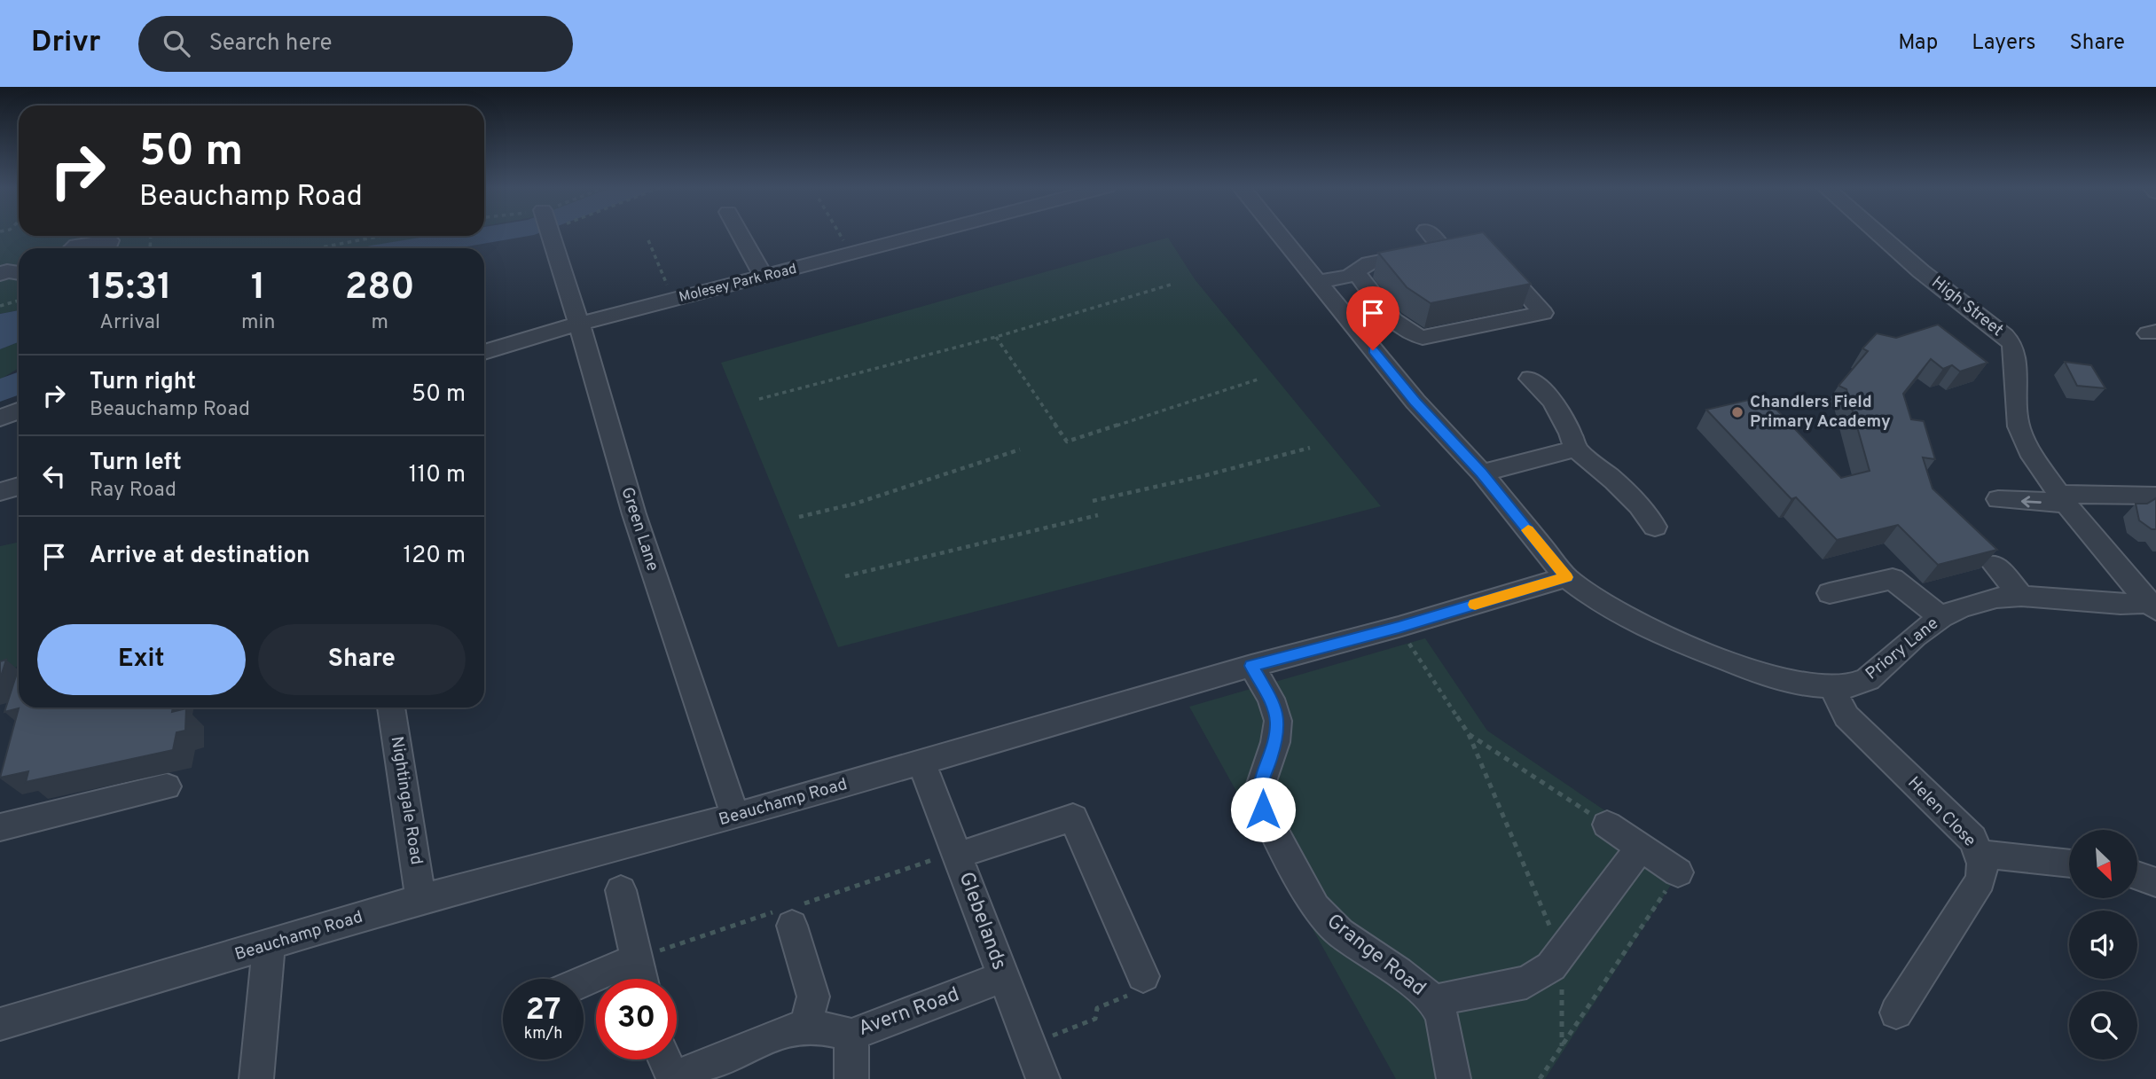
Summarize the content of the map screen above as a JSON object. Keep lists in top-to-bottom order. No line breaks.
{"streets":{"street":["Molesey Park Road","High Street","Green Lane","Priory Lane","Nightingale Road","Beauchamp Road","Helen Close","Glebelands","Grange Road","Avern Road"]},"crossings":[["Molesey Park Road","Green Lane"],["High Street","Priory Lane"],["Green Lane","Beauchamp Road"],["Priory Lane","Beauchamp Road"],["Priory Lane","Helen Close"],["Nightingale Road","Beauchamp Road"],["Beauchamp Road","Glebelands"],["Beauchamp Road","Grange Road"],["Glebelands","Avern Road"]],"places":["Chandlers Field Primary Academy"],"north":"bottom right","page":{"header":"Drivr","search":"Search here","nav":["Map","Layers","Share"],"turn":["50 m","Beauchamp Road"],"eta":["15:31","Arrival","1","min","280","m"],"list":[{"name":"Turn right","note":"Beauchamp Road","value":"50 m"},{"name":"Turn left","note":"Ray Road","value":"110 m"},{"name":"Arrive at destination","value":"120 m"}],"buttons":["Exit","Share"],"speed":"27 km/h","limit":"30"}}
